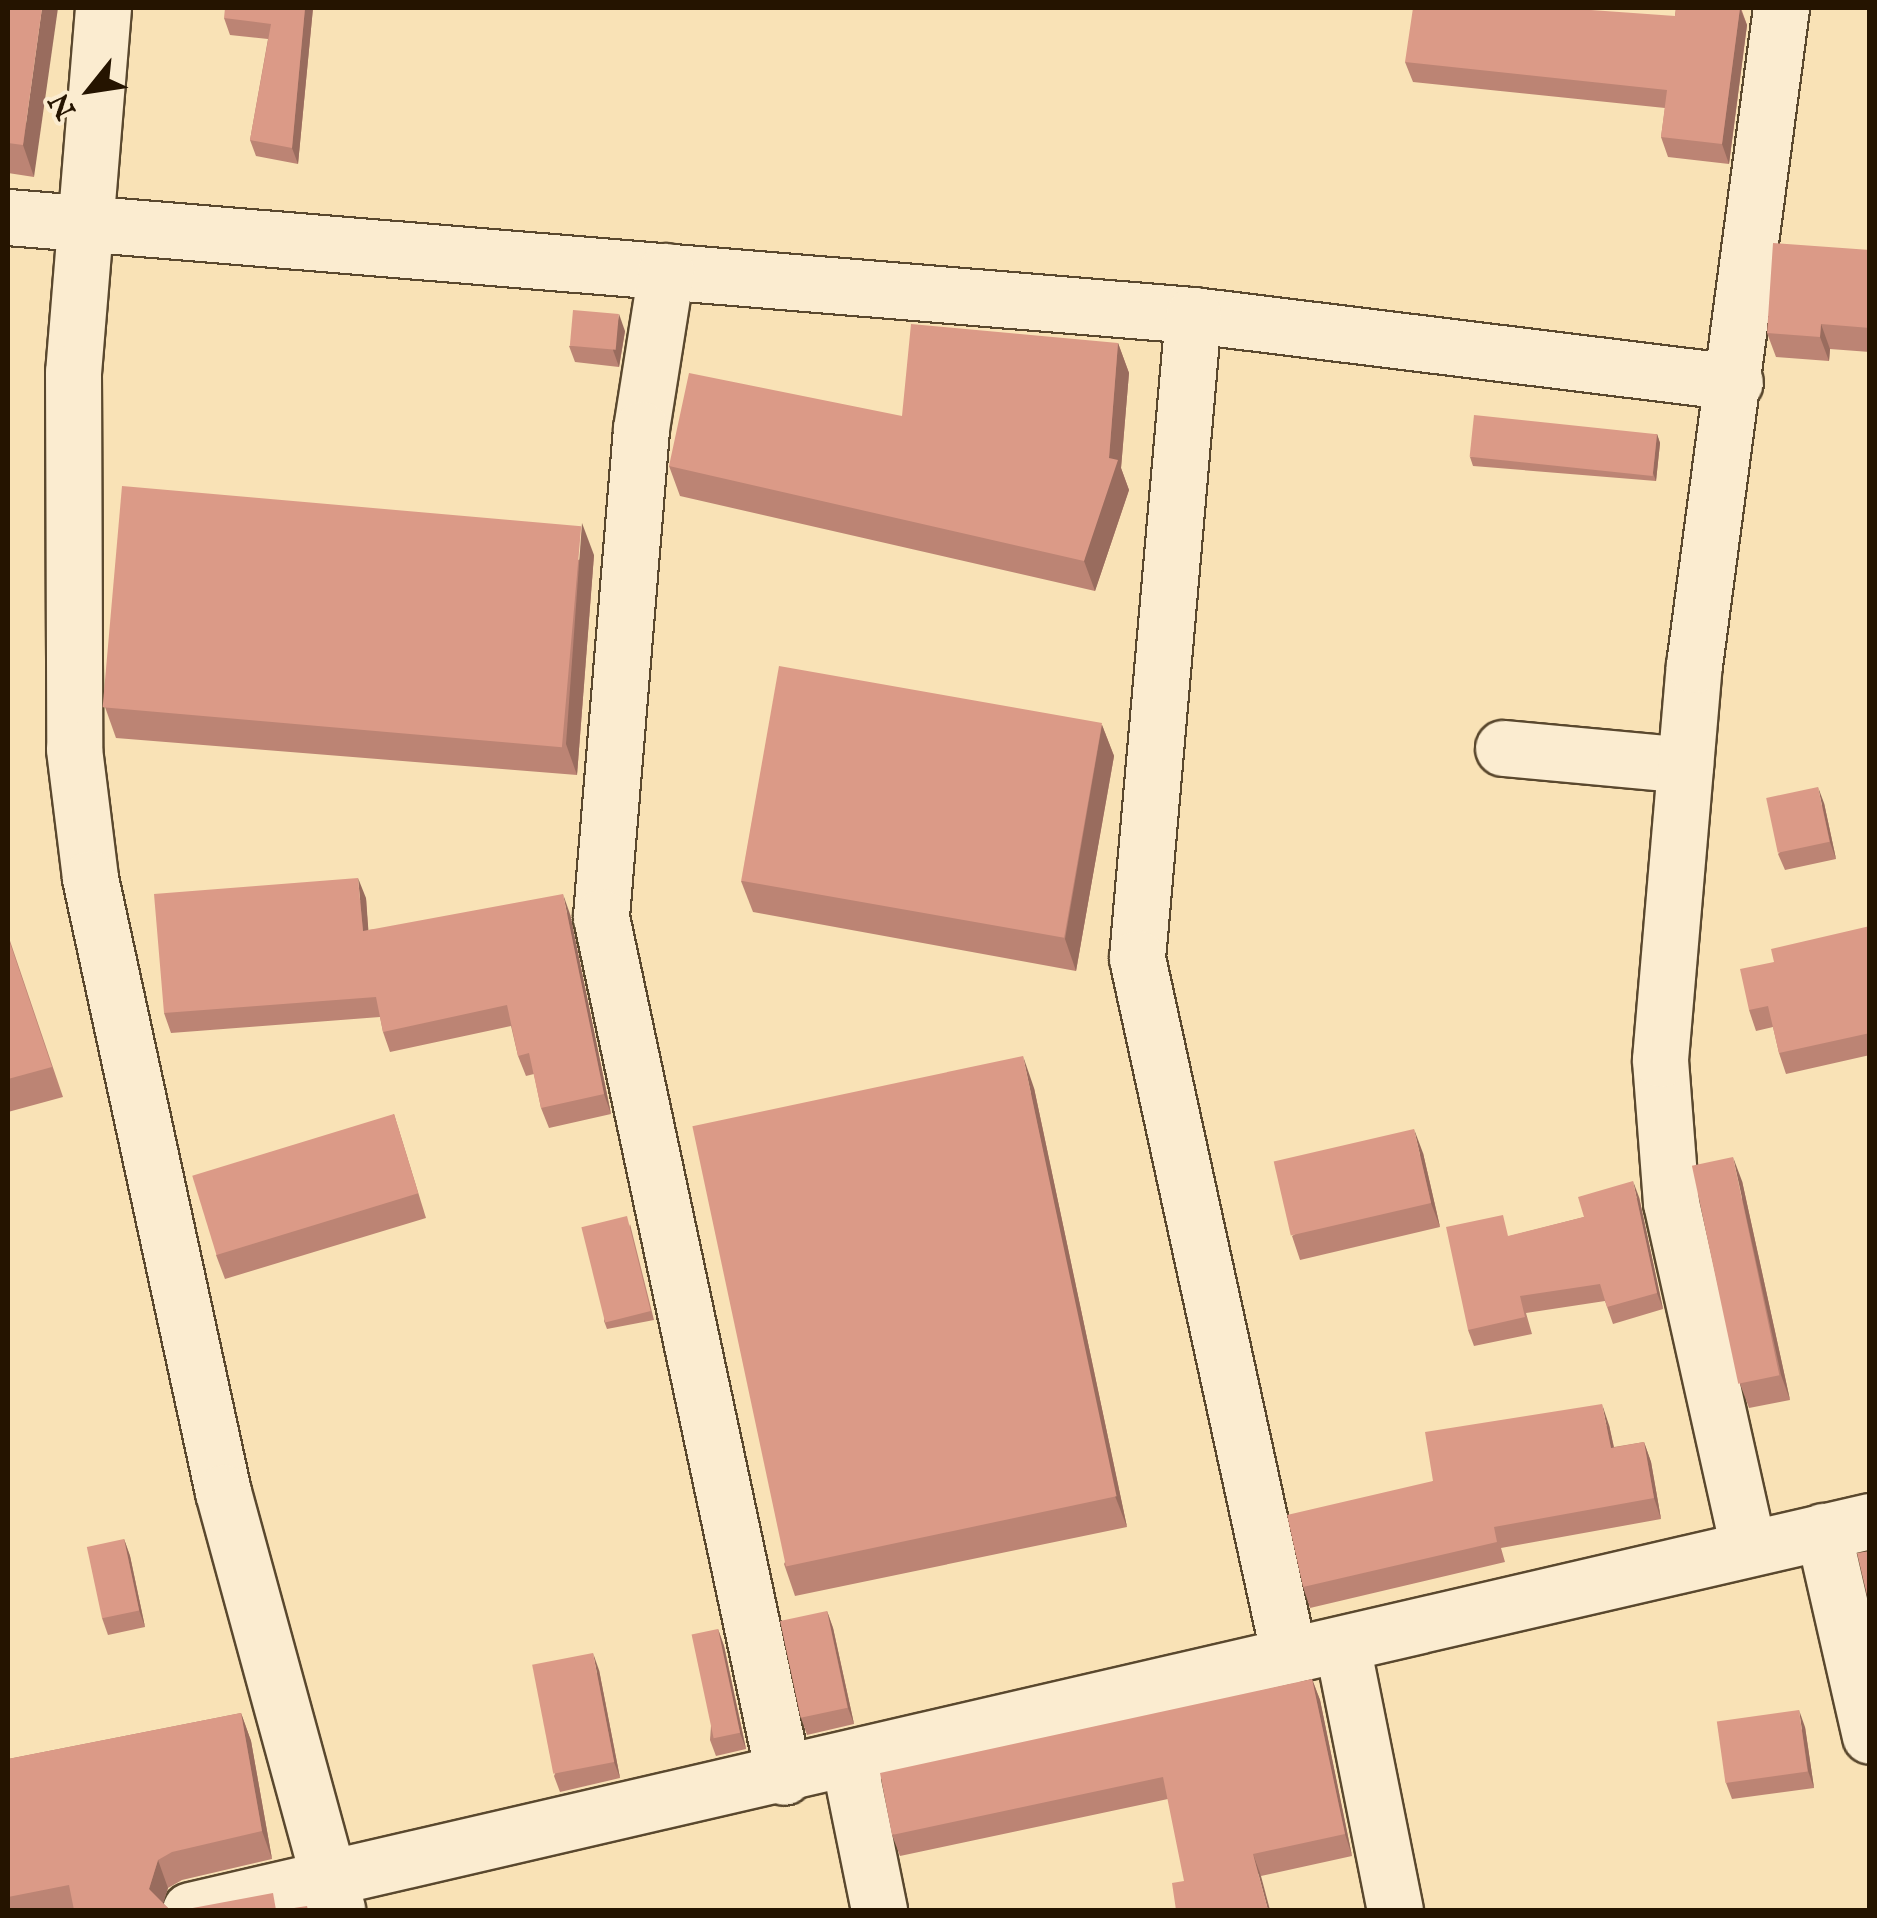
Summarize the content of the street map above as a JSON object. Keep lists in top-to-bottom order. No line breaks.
{"north":"bottom left"}
